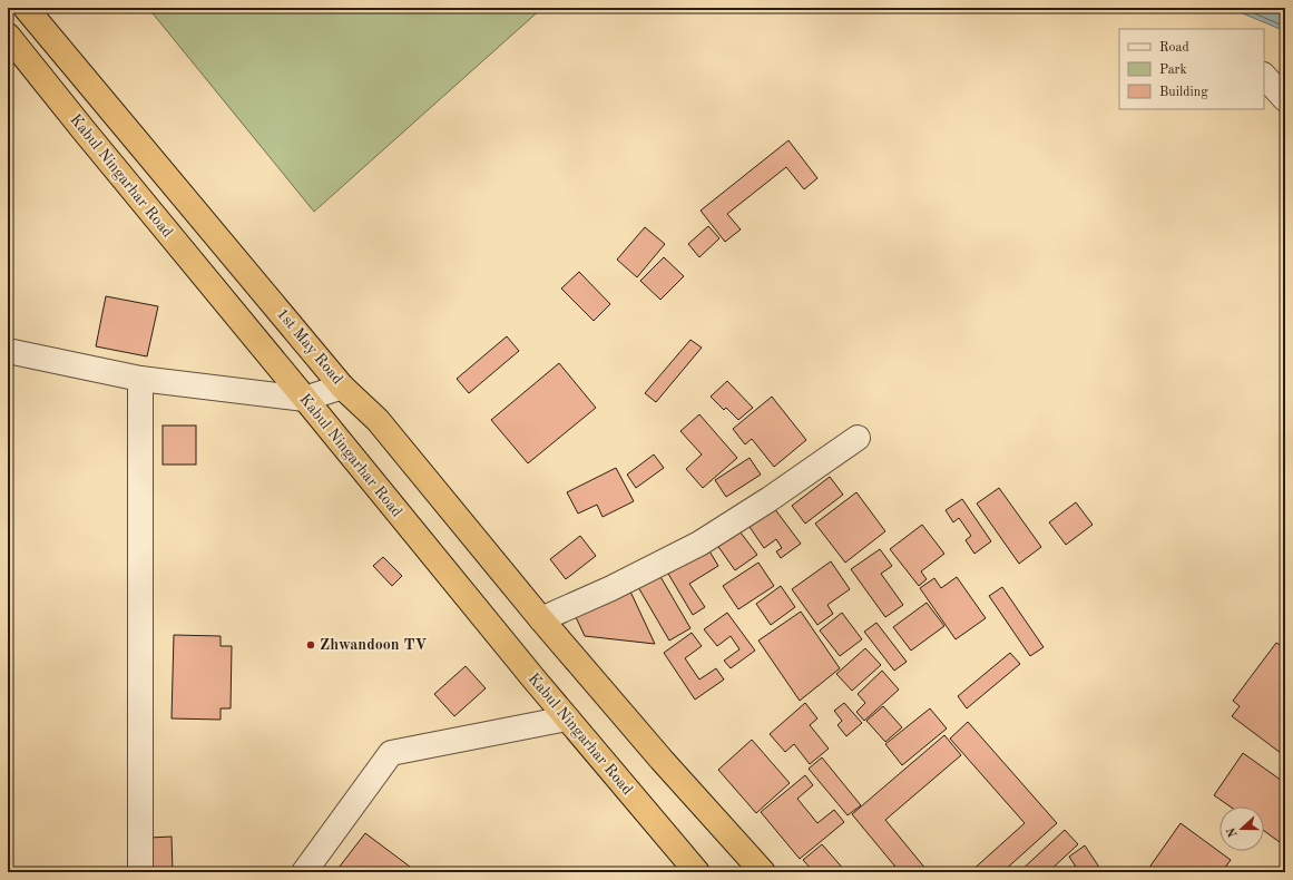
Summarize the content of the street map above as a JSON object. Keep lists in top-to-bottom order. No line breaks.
{"streets":{"highway":["Kabul Ningarhar Road","1st May Road"]},"crossings":[["Kabul Ningarhar Road","1st May Road"]],"places":["Zhwandoon TV"],"legend":["Road","Park","Building"],"north":"left"}
